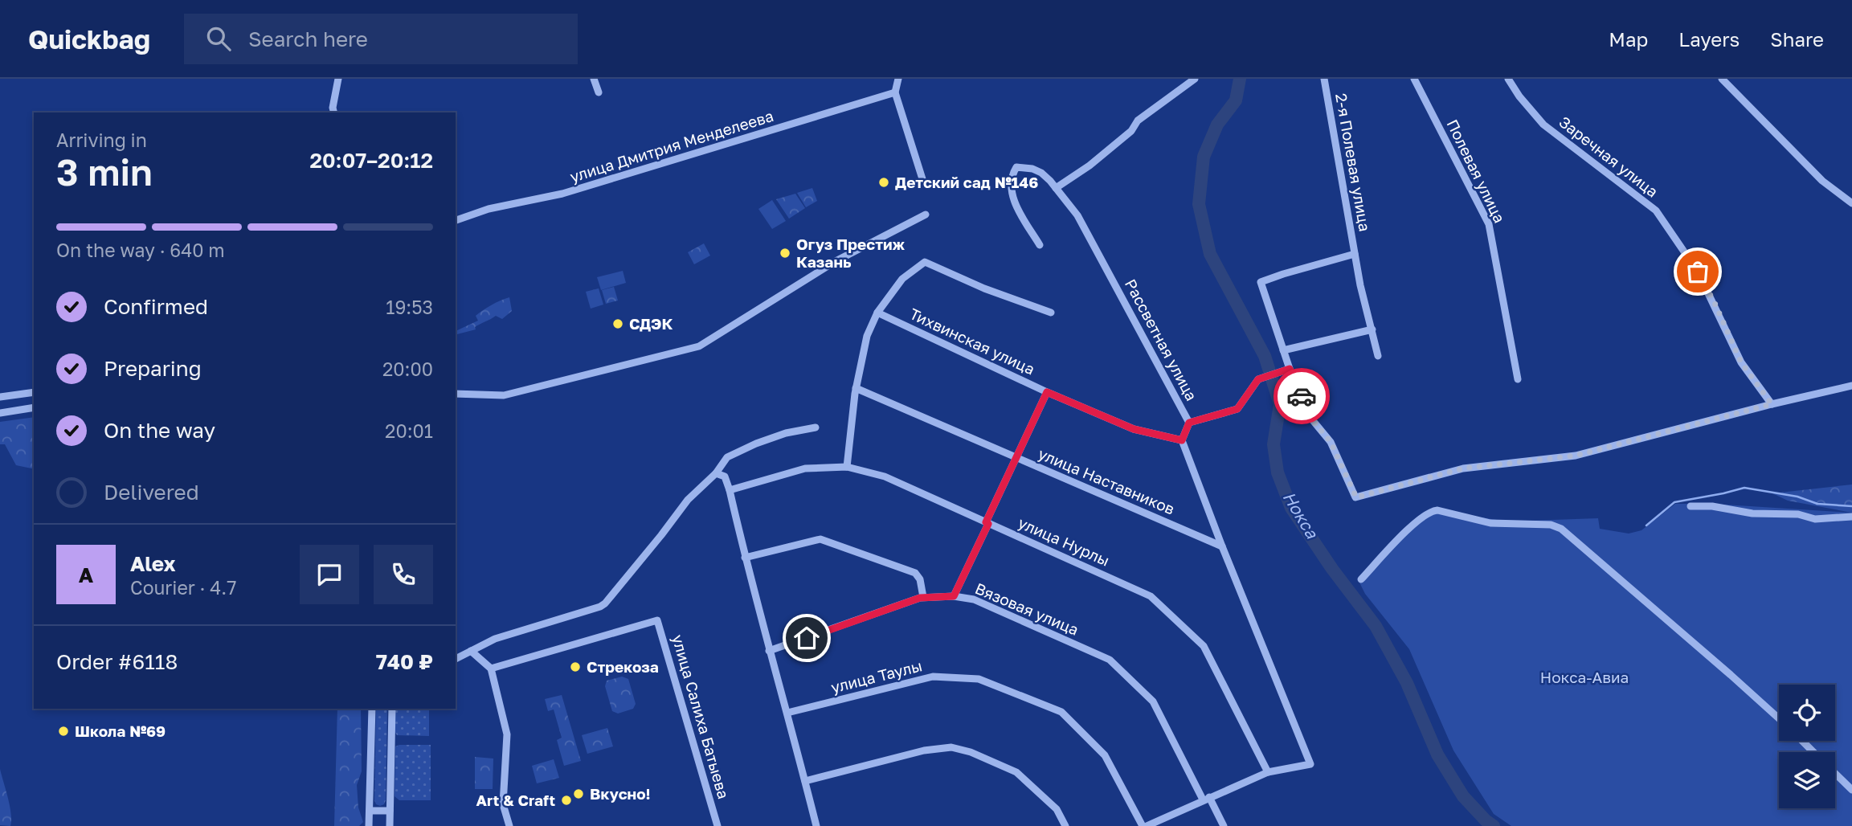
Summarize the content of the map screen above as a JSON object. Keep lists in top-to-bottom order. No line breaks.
{"streets":{"street":["улица Дмитрия Менделеева","Заречная улица","2-я Полевая улица","Полевая улица","Рассветная улица","Тихвинская улица","улица Наставников","улица Нурлы","Вязовая улица","улица Таулы","улица Салиха Батыева"]},"crossings":[["Заречная улица","2-я Полевая улица"],["Рассветная улица","Тихвинская улица"]],"water":["Нокса"],"parks":["Нокса-Авиа"],"places":["Детский сад №146","Огуз Престиж Казань","СДЭК","Стрекоза","Школа №69","Вкусно!","Art & Craft"],"page":{"header":"Quickbag","search":"Search here","nav":["Map","Layers","Share"],"heading":["3 min","Arriving in","20:07–20:12"],"panel":["Alex","Courier · 4.7","Order #6118","740 ₽"],"bar":"On the way · 640 m","list":[["Confirmed","19:53"],["Preparing","20:00"],["On the way","20:01"],"Delivered"],"round":"A"}}
